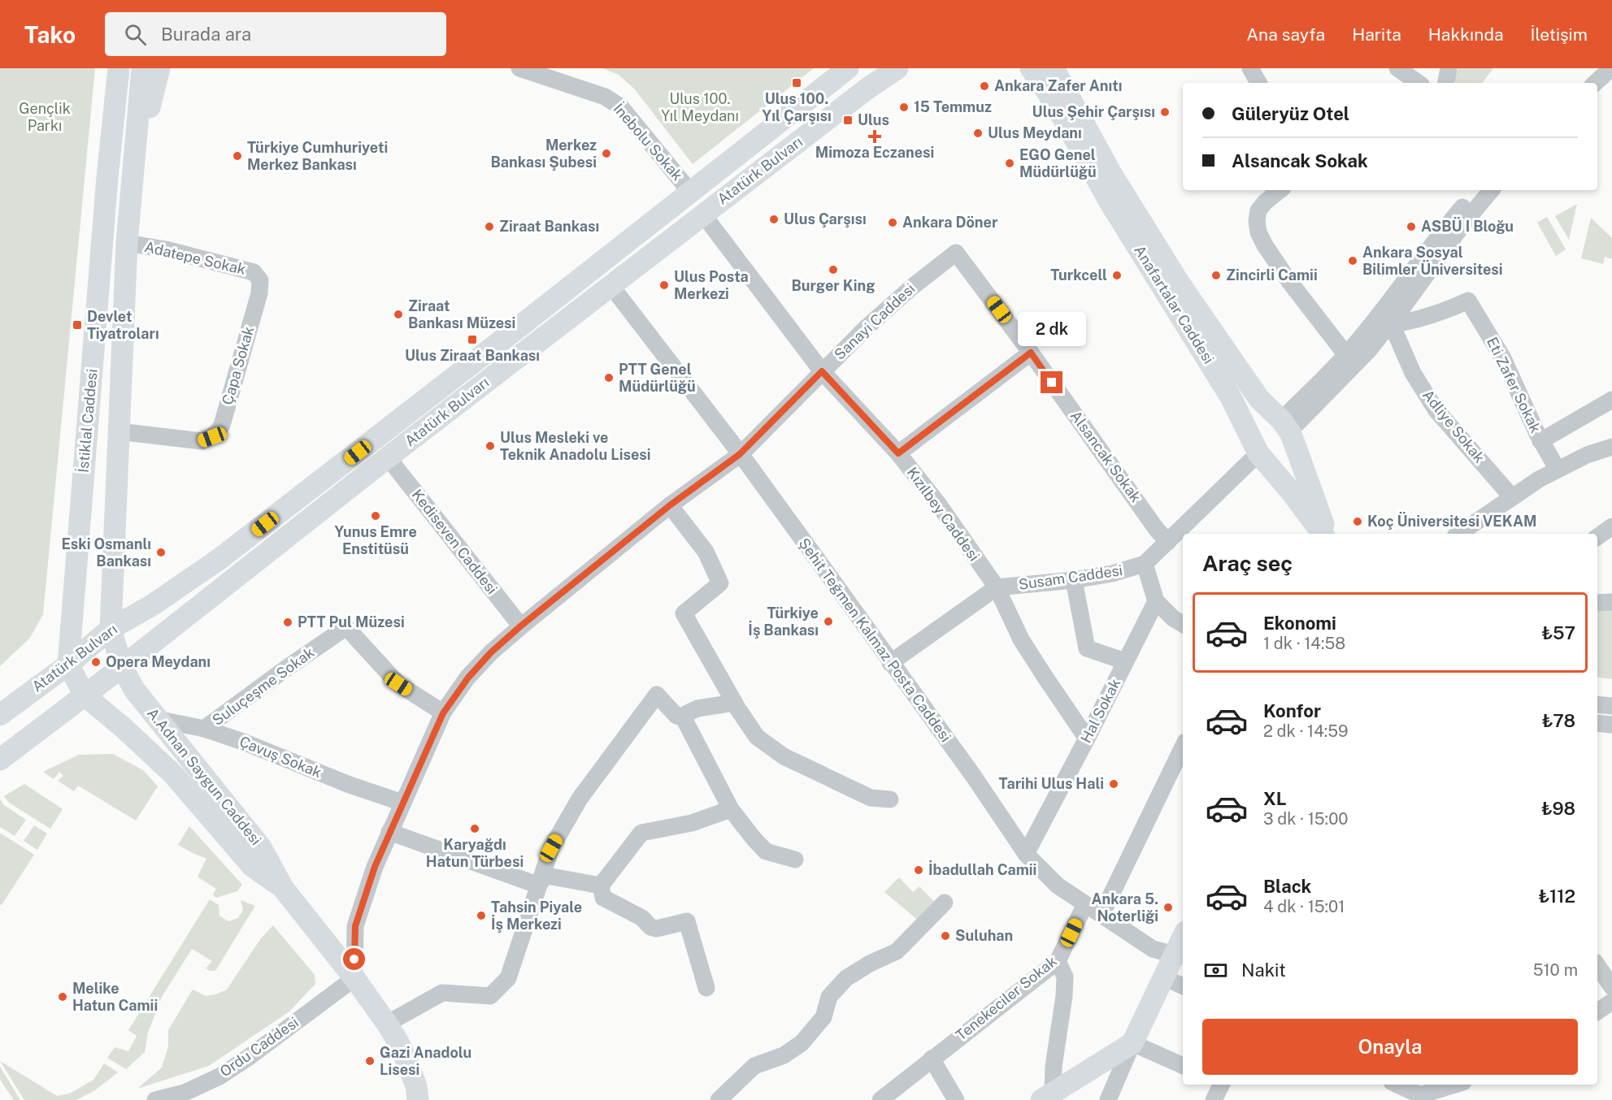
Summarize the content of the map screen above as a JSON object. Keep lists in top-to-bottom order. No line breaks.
{"streets":{"main road":["Atatürk Bulvarı","Anafartalar Caddesi","İstiklal Caddesi","A.Adnan Saygun Caddesi"],"street":["İnebolu Sokak","Adatepe Sokak","Sanayi Caddesi","Çapa Sokak","Eti Zafer Sokak","Adliye Sokak","Alsancak Sokak","Kızılbey Caddesi","Kediseven Caddesi","Susam Caddesi","Şehit Teğmen Kalmaz Posta Caddesi","Suluçeşme Sokak","Hal Sokak","Çavuş Sokak","Tenekeciler Sokak","Ordu Caddesi"]},"crossings":[["İnebolu Sokak","Atatürk Bulvarı"],["Atatürk Bulvarı","İstiklal Caddesi"],["Atatürk Bulvarı","Kızılbey Caddesi"],["Atatürk Bulvarı","Kediseven Caddesi"],["Atatürk Bulvarı","Şehit Teğmen Kalmaz Posta Caddesi"],["Atatürk Bulvarı","A.Adnan Saygun Caddesi"],["Adatepe Sokak","Çapa Sokak"],["Adatepe Sokak","İstiklal Caddesi"],["Anafartalar Caddesi","Susam Caddesi"],["Sanayi Caddesi","Alsancak Sokak"],["Sanayi Caddesi","Kızılbey Caddesi"],["Sanayi Caddesi","Kediseven Caddesi"],["Sanayi Caddesi","Şehit Teğmen Kalmaz Posta Caddesi"],["Sanayi Caddesi","Suluçeşme Sokak"],["Sanayi Caddesi","Çavuş Sokak"],["Sanayi Caddesi","A.Adnan Saygun Caddesi"],["Sanayi Caddesi","Ordu Caddesi"],["Çapa Sokak","İstiklal Caddesi"],["Eti Zafer Sokak","Adliye Sokak"],["İstiklal Caddesi","A.Adnan Saygun Caddesi"],["Alsancak Sokak","Susam Caddesi"],["Kızılbey Caddesi","Susam Caddesi"],["Kızılbey Caddesi","Hal Sokak"],["Susam Caddesi","Şehit Teğmen Kalmaz Posta Caddesi"],["Şehit Teğmen Kalmaz Posta Caddesi","Hal Sokak"],["Şehit Teğmen Kalmaz Posta Caddesi","Tenekeciler Sokak"],["Suluçeşme Sokak","Çavuş Sokak"],["Çavuş Sokak","A.Adnan Saygun Caddesi"],["A.Adnan Saygun Caddesi","Ordu Caddesi"]],"parks":["Ulus 100. Yıl Meydanı","Gençlik Parkı"],"places":{"transit":["Ulus 100. Yıl Çarşısı","Ulus","Devlet Tiyatroları","Ulus Ziraat Bankası"],"other":["Ankara Zafer Anıtı","15 Temmuz","Ulus Şehir Çarşısı","Ulus Meydanı","Merkez Bankası Şubesi","Türkiye Cumhuriyeti Merkez Bankası","EGO Genel Müdürlüğü","Ulus Çarşısı","Ankara Döner","Ziraat Bankası","ASBÜ I Bloğu","Ankara Sosyal Bilimler Üniversitesi","Burger King","Turkcell","Zincirli Camii","Ulus Posta Merkezi","Ziraat Bankası Müzesi","PTT Genel Müdürlüğü","Ulus Mesleki ve Teknik Anadolu Lisesi","Yunus Emre Enstitüsü","Koç Üniversitesi VEKAM","Eski Osmanlı Bankası","Türkiye İş Bankası","PTT Pul Müzesi","Opera Meydanı","Tarihi Ulus Hali","Karyağdı Hatun Türbesi","İbadullah Camii","Ankara 5. Noterliği","Tahsin Piyale İş Merkezi","Suluhan","Melike Hatun Camii","Gazi Anadolu Lisesi"],"health":["Mimoza Eczanesi"]},"page":{"header":"Tako","search":"Burada ara","nav":["Ana sayfa","Harita","Hakkında","İletişim"],"banner":["Güleryüz Otel","Alsancak Sokak"],"bubble":"2 dk","heading":"Araç seç","list":[{"name":"Ekonomi","note":"1 dk · 14:58","value":"₺57"},{"name":"Konfor","note":"2 dk · 14:59","value":"₺78"},{"name":"XL","note":"3 dk · 15:00","value":"₺98"},{"name":"Black","note":"4 dk · 15:01","value":"₺112"}],"pay":["Nakit","510 m"],"buttons":"Onayla"}}
